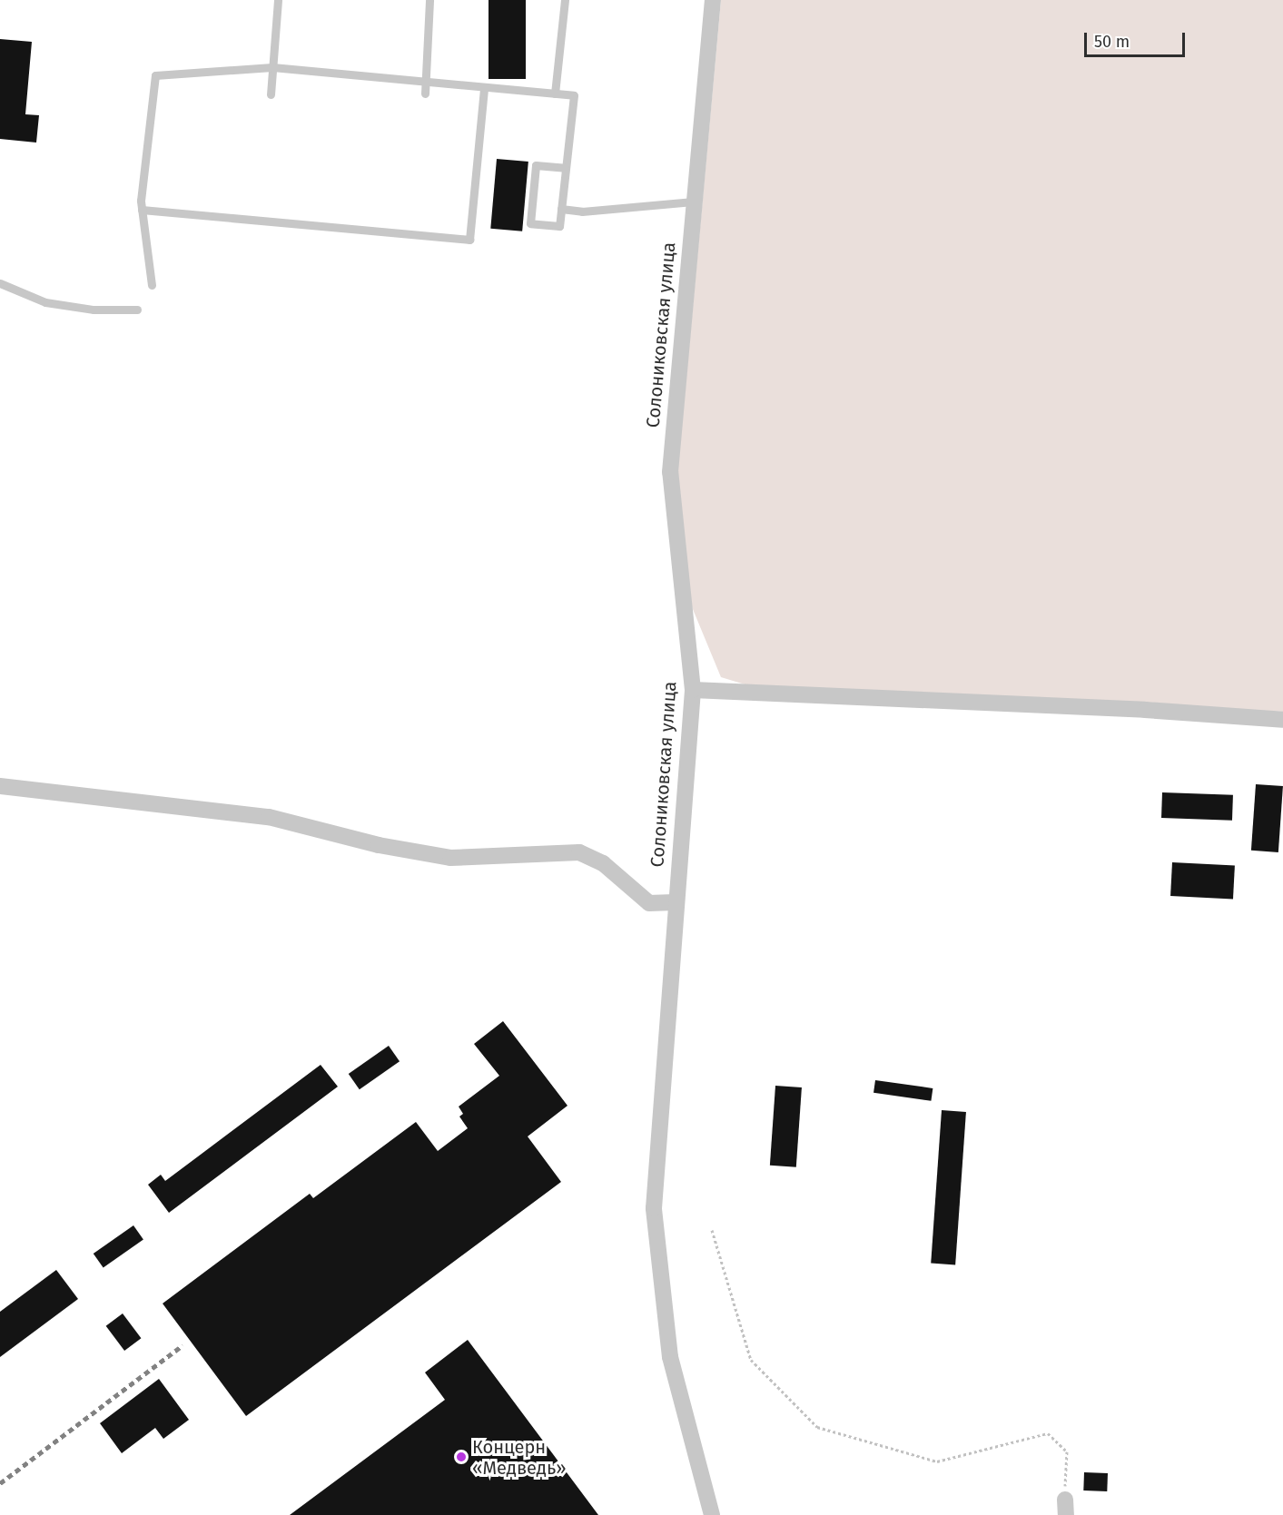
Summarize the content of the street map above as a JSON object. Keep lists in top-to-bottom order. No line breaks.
{"streets":{"street":["Солониковская улица"]},"places":["Концерн «Медведь»"],"scale_bar":"50 m"}
